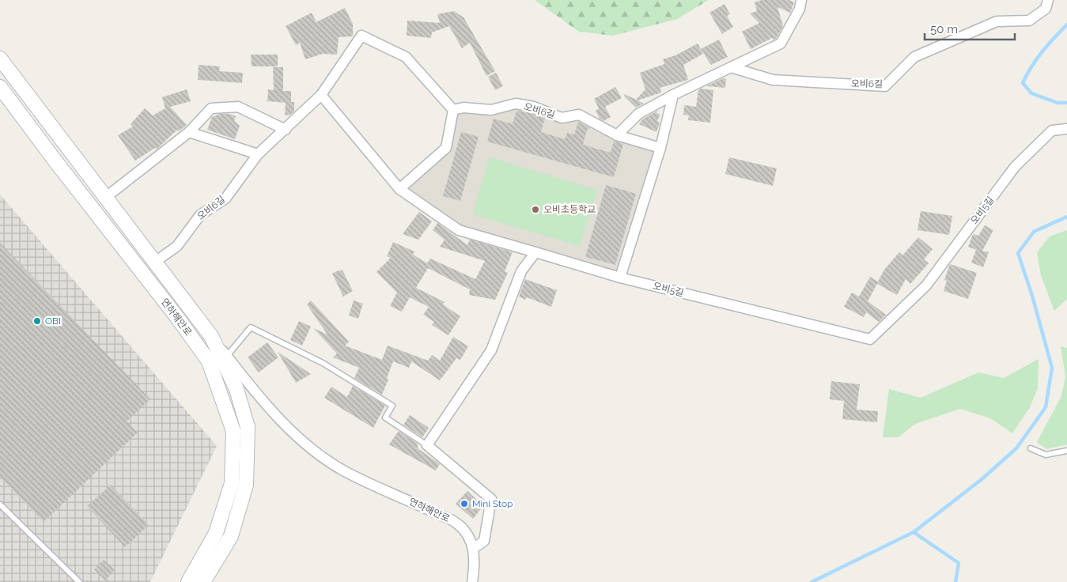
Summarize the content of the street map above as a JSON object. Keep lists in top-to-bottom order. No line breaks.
{"streets":{"street":["오비6길","오비5길","연하해안로"]},"crossings":[["오비6길","오비5길"],["오비6길","연하해안로"]],"places":["오비초등학교","OBI","Mini Stop"],"scale_bar":"50 m"}
